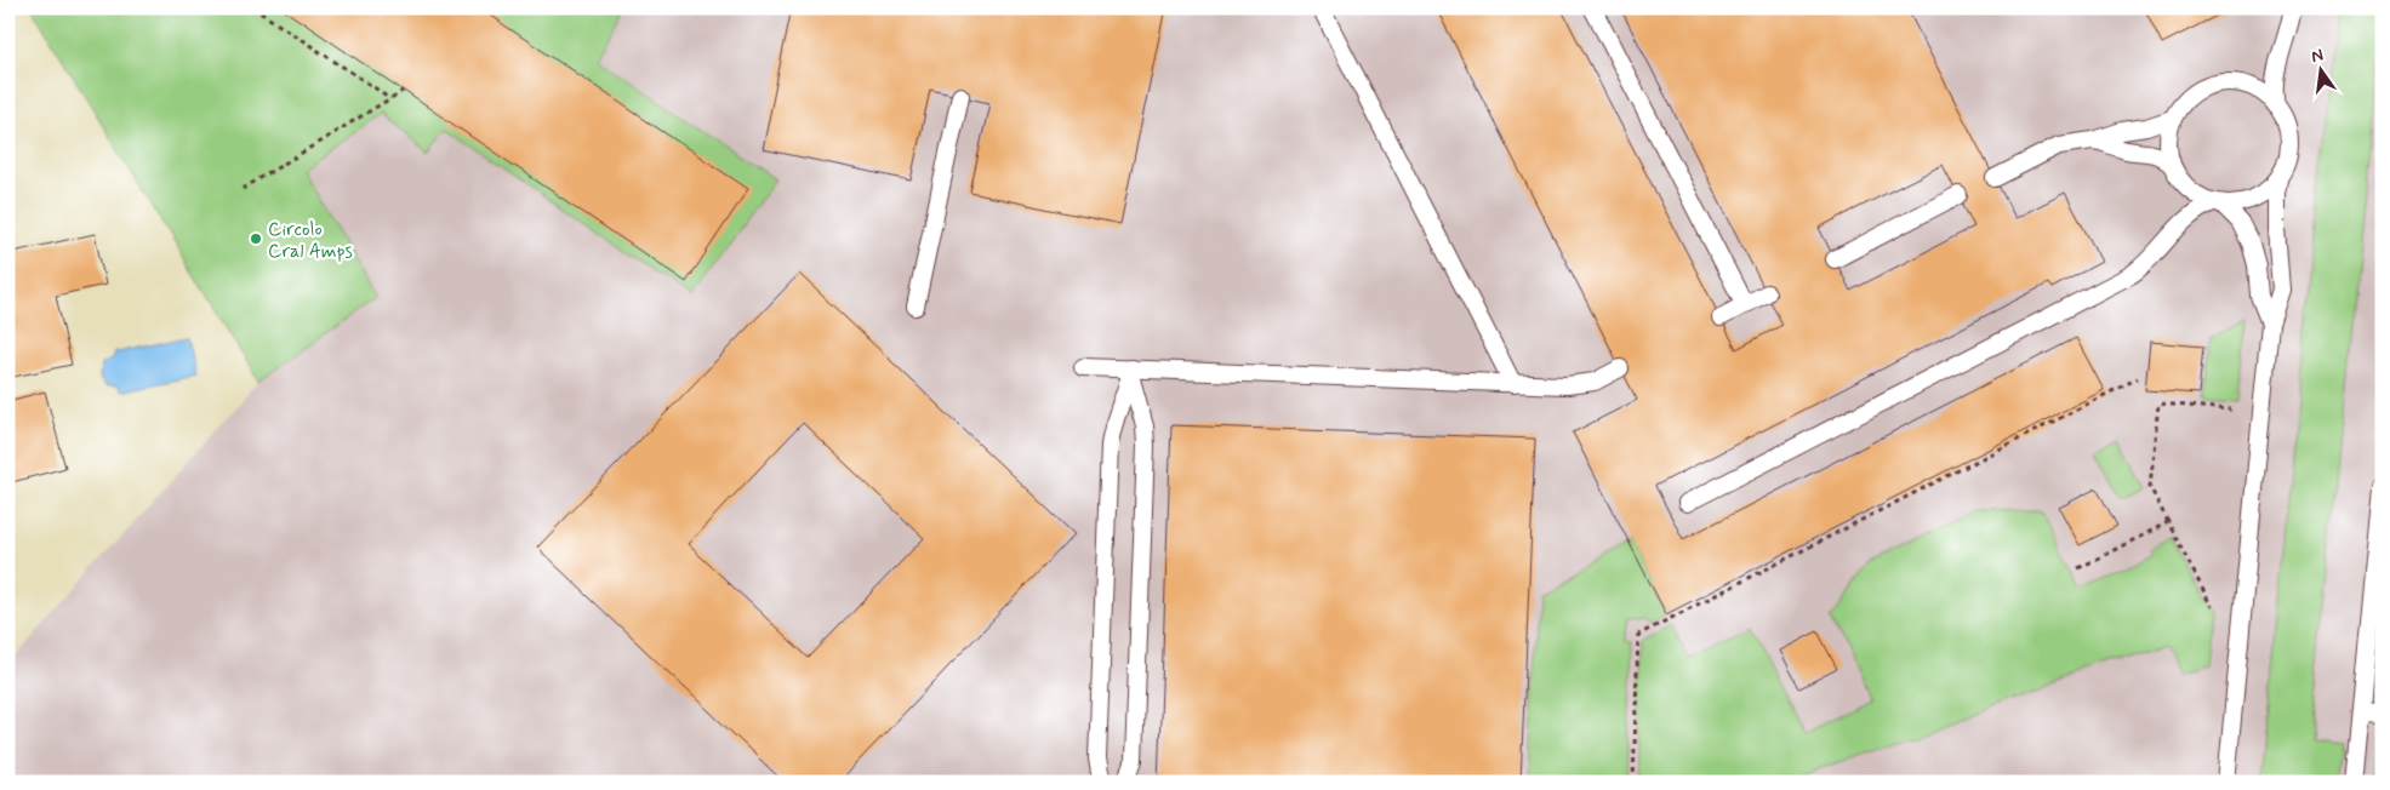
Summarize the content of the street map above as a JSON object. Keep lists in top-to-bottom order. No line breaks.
{"places":["Circolo Cral Amps"],"north":"top"}
